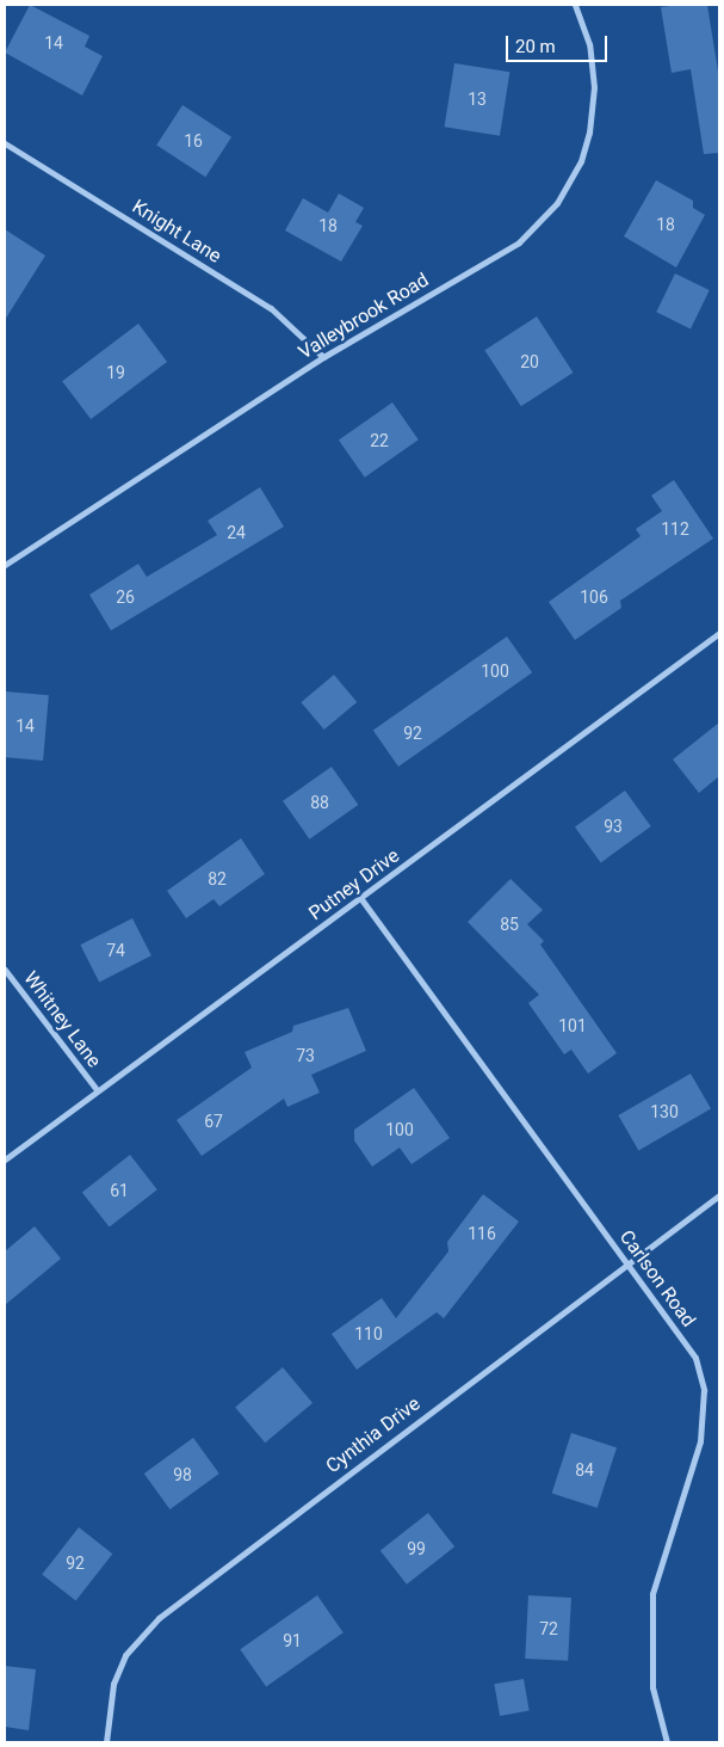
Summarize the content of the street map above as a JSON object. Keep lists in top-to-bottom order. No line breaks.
{"streets":{"street":["Knight Lane","Valleybrook Road","Putney Drive","Whitney Lane","Carlson Road","Cynthia Drive"]},"crossings":[["Knight Lane","Valleybrook Road"],["Putney Drive","Whitney Lane"],["Putney Drive","Carlson Road"],["Carlson Road","Cynthia Drive"]],"house_numbers":["14","13","16","18","18","20","19","22","112","24","26","106","100","14","92","88","93","82","85","74","101","73","130","67","100","61","116","110","84","98","99","92","72","91"],"scale_bar":"20 m"}
